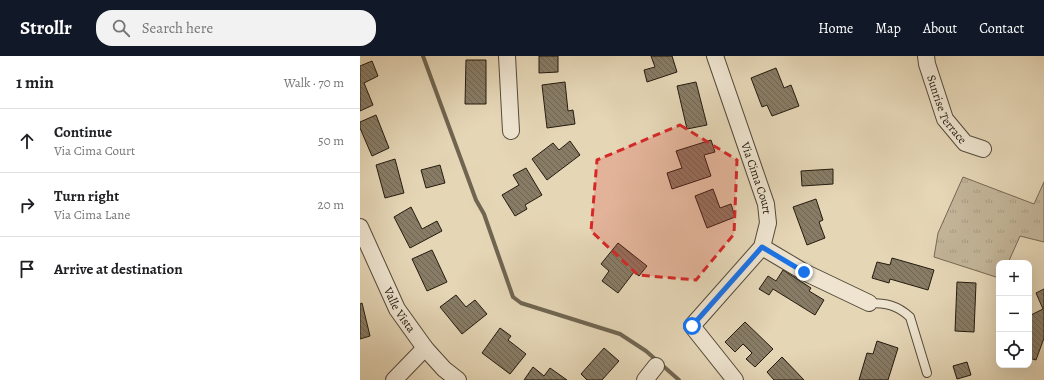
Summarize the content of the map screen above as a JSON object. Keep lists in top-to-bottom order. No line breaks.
{"streets":{"street":["Sunrise Terrace","Via Cima Court","Valle Vista"]},"page":{"header":"Strollr","search":"Search here","nav":["Home","Map","About","Contact"],"heading":["1 min","Walk · 70 m"],"list":[["Continue","Via Cima Court","50 m"],["Turn right","Via Cima Lane","20 m"],"Arrive at destination"],"map_buttons":["+","−"]}}
